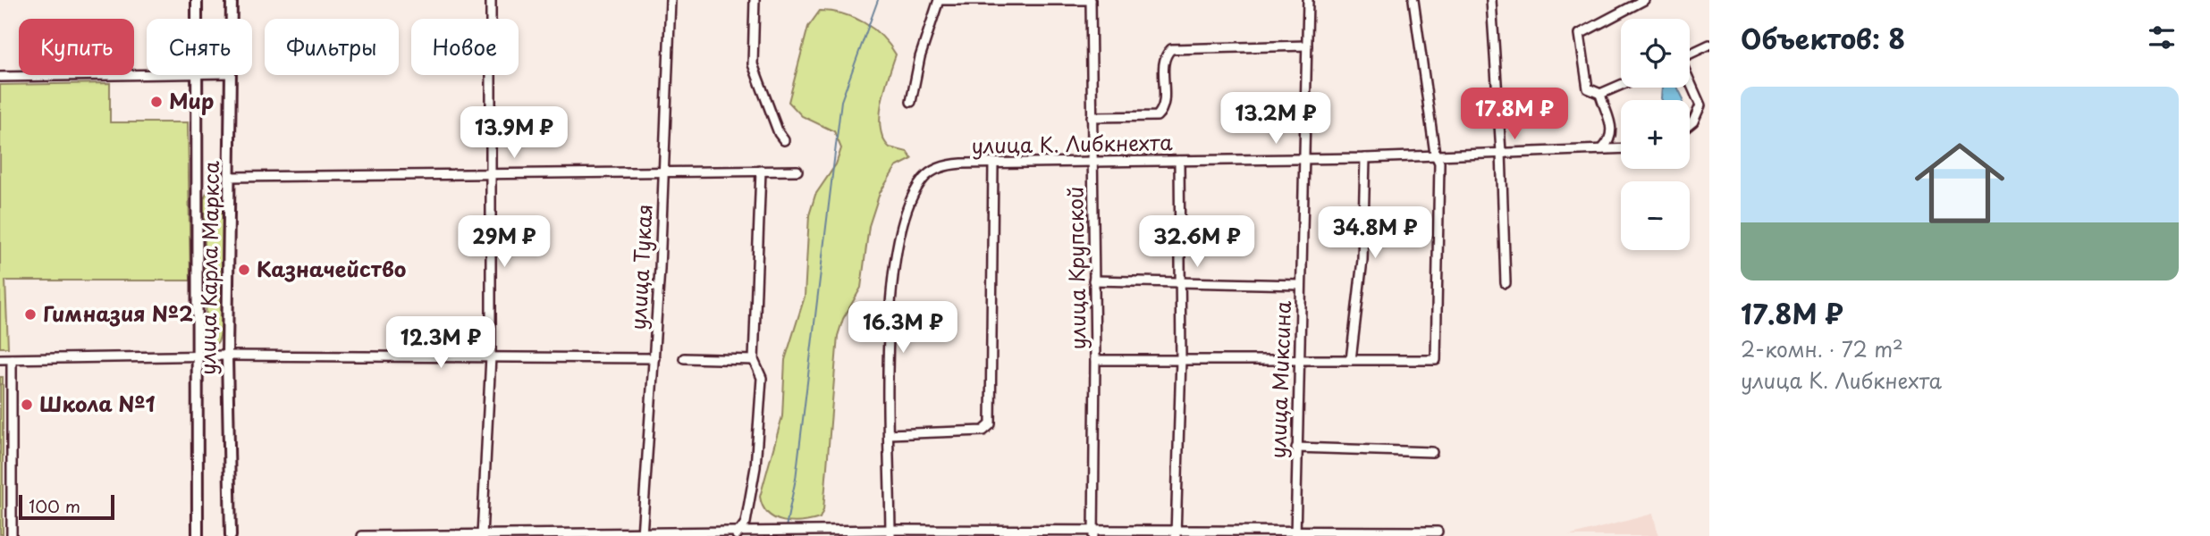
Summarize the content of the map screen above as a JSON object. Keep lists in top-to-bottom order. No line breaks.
{"streets":{"main road":["улица Карла Маркса"],"street":["улица К. Либкнехта","улица Тукая","улица Крупской","улица Миксина"]},"crossings":[["улица К. Либкнехта","улица Крупской"],["улица К. Либкнехта","улица Миксина"]],"places":["Мир","Казначейство","Гимназия №2","Школа №1"],"scale_bar":"100 m","page":{"heading":"Объектов: 8","map_buttons":["+","−"],"chip":["Купить","Снять","Фильтры","Новое"],"list":[{"name":"17.8M ₽","note":"2-комн. · 72 m² · улица К. Либкнехта"}],"price":["17.8M ₽","13.2M ₽","13.9M ₽","34.8M ₽","29M ₽","32.6M ₽","16.3M ₽","12.3M ₽"],"scale":"100 m"}}
